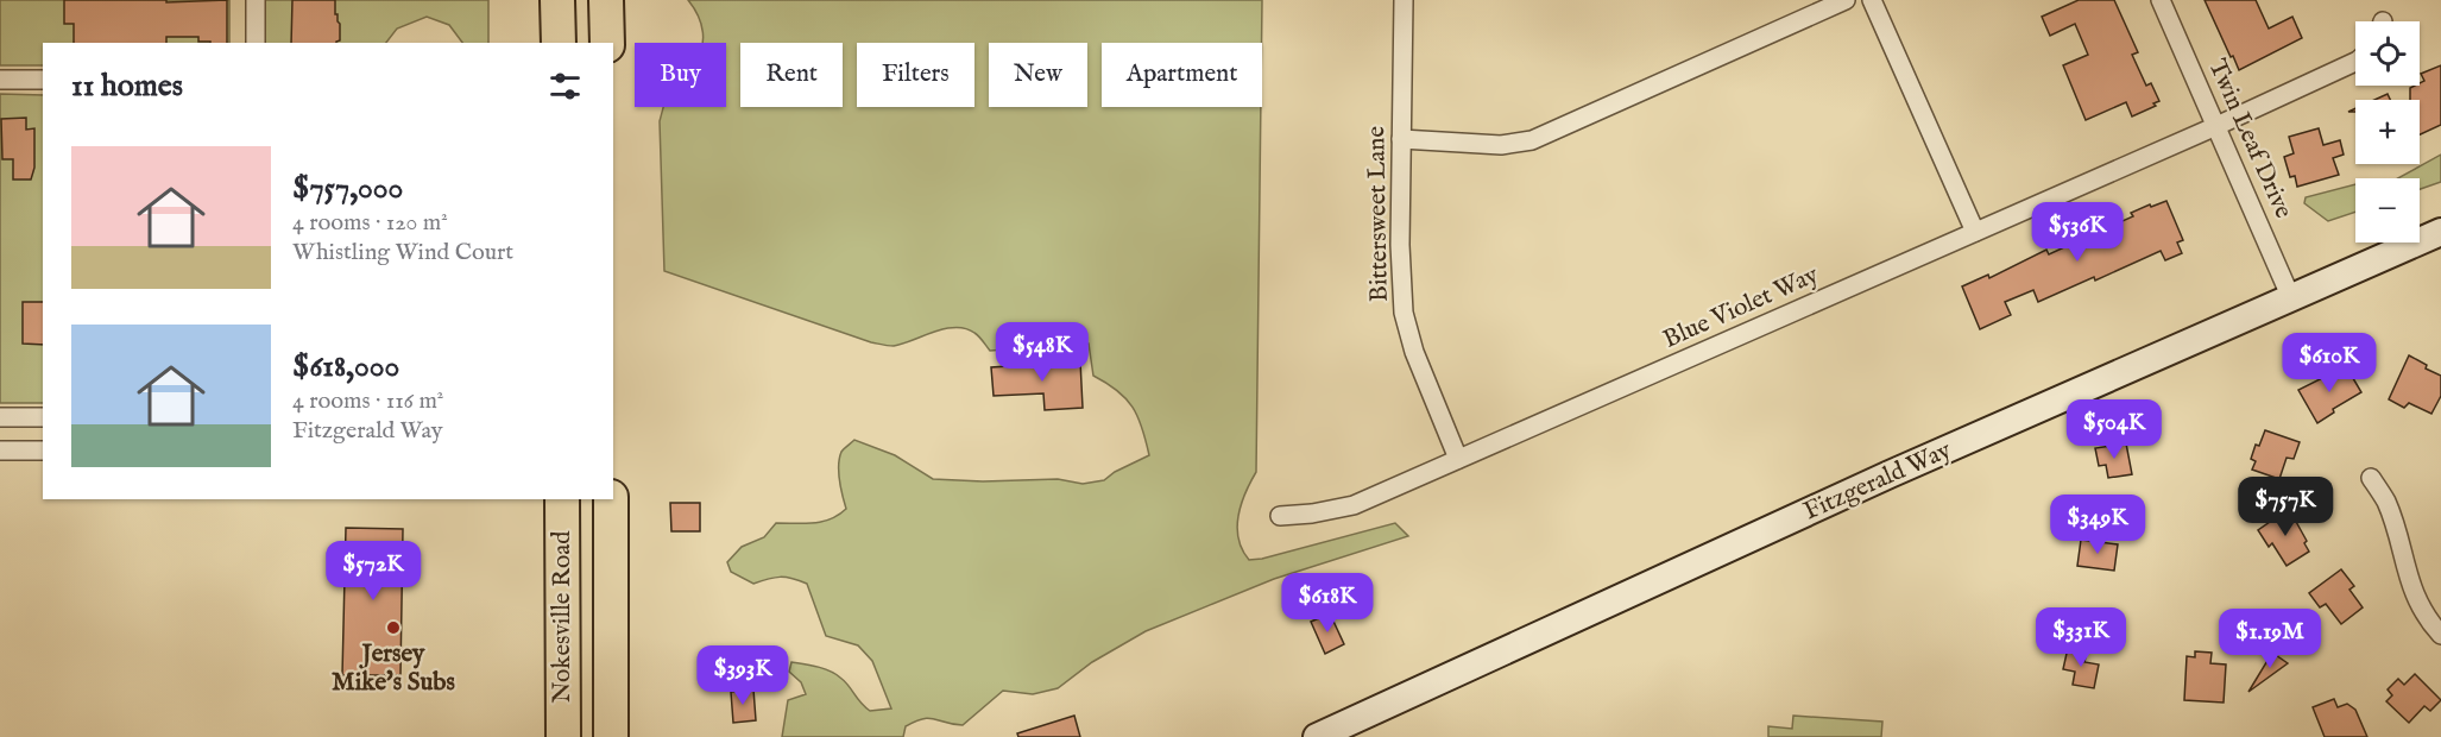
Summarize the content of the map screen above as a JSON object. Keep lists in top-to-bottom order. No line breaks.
{"streets":{"highway":["Nokesville Road"],"street":["Twin Leaf Drive","Bittersweet Lane","Blue Violet Way","Fitzgerald Way"]},"crossings":[["Twin Leaf Drive","Blue Violet Way"],["Twin Leaf Drive","Fitzgerald Way"],["Bittersweet Lane","Blue Violet Way"]],"places":["Jersey Mike's Subs"],"page":{"map_buttons":["+","−"],"chip":["Buy","Rent","Filters","New","Apartment"],"heading":"11 homes","list":[{"name":"$757,000","note":"4 rooms · 120 m² · Whistling Wind Court"},{"name":"$618,000","note":"4 rooms · 116 m² · Fitzgerald Way"}],"price":["$536K","$548K","$610K","$504K","$757K","$349K","$572K","$618K","$331K","$1.19M","$393K"]}}
